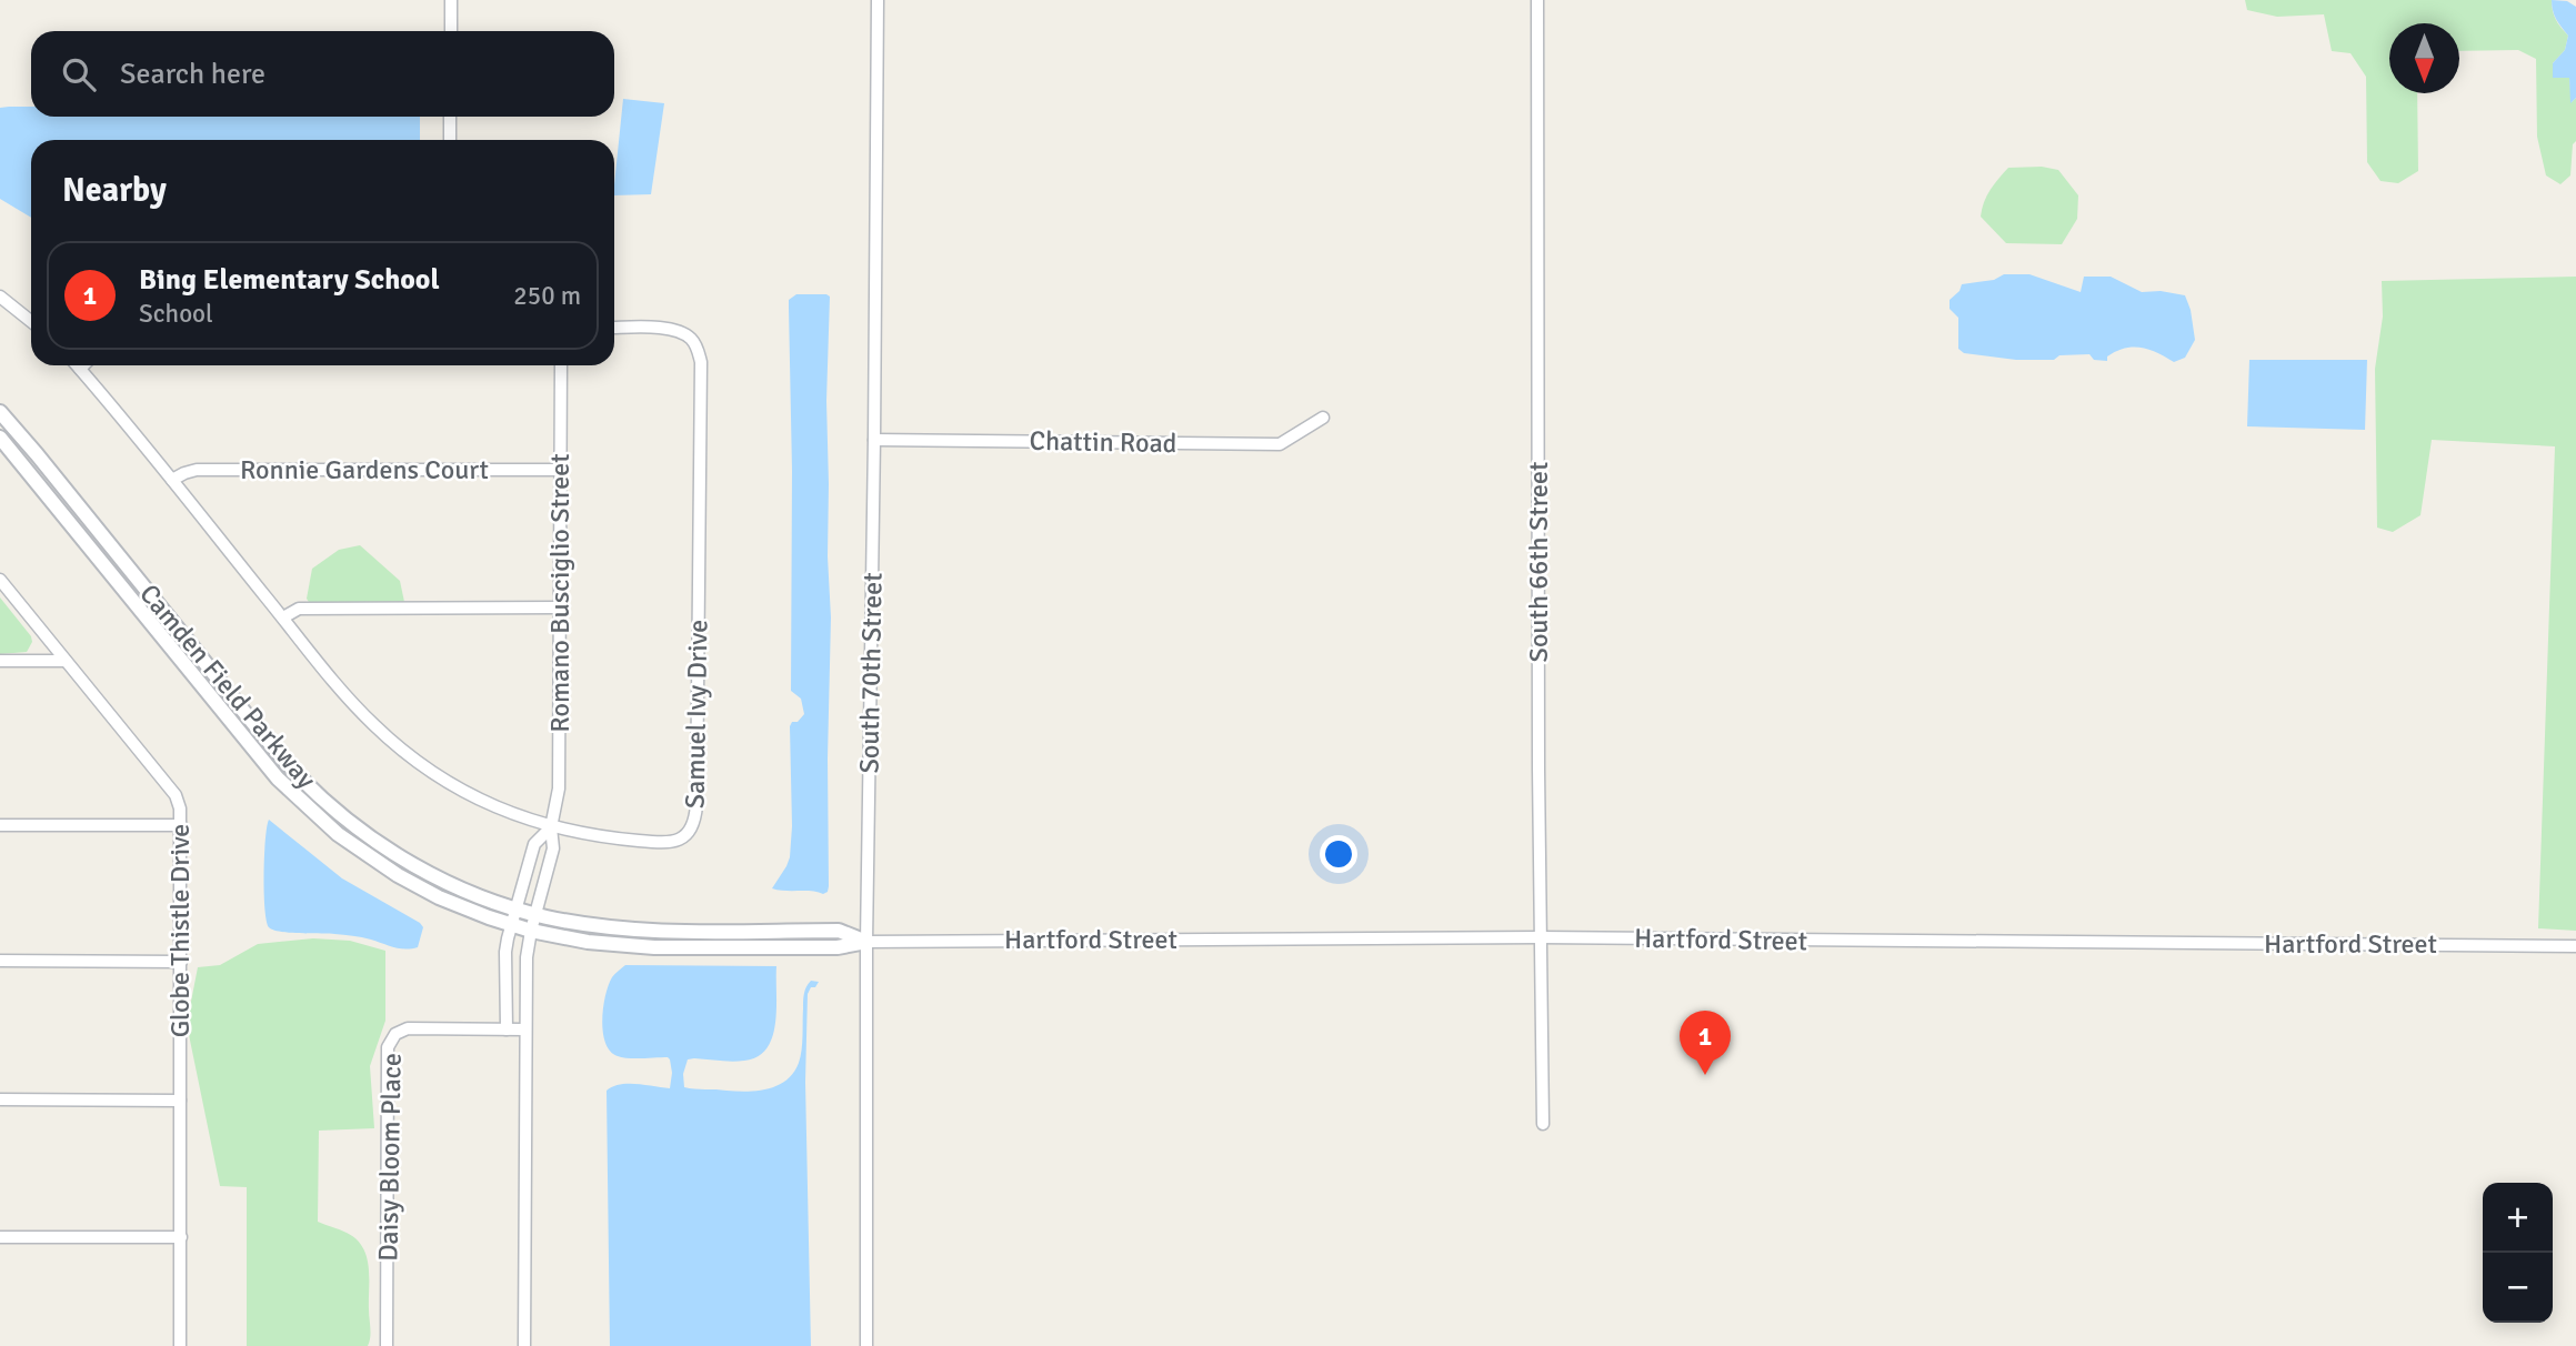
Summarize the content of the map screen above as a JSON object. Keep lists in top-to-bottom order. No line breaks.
{"streets":{"street":["Chattin Road","Ronnie Gardens Court","South 66th Street","Romano Busciglio Street","South 70th Street","Camden Field Parkway","Samuel Ivy Drive","Globe Thistle Drive","Hartford Street","Daisy Bloom Place"]},"crossings":[["Chattin Road","South 70th Street"],["Ronnie Gardens Court","Romano Busciglio Street"],["Ronnie Gardens Court","Samuel Ivy Drive"],["South 66th Street","Hartford Street"],["Romano Busciglio Street","Camden Field Parkway"],["Romano Busciglio Street","Samuel Ivy Drive"],["Romano Busciglio Street","Daisy Bloom Place"],["South 70th Street","Camden Field Parkway"],["South 70th Street","Hartford Street"],["Camden Field Parkway","Hartford Street"]],"north":"bottom","page":{"search":"Search here","heading":"Nearby","list":[{"mark":"1","name":"Bing Elementary School","note":"School","value":"250 m"}],"pins":"1","map_buttons":["+","−"]}}
